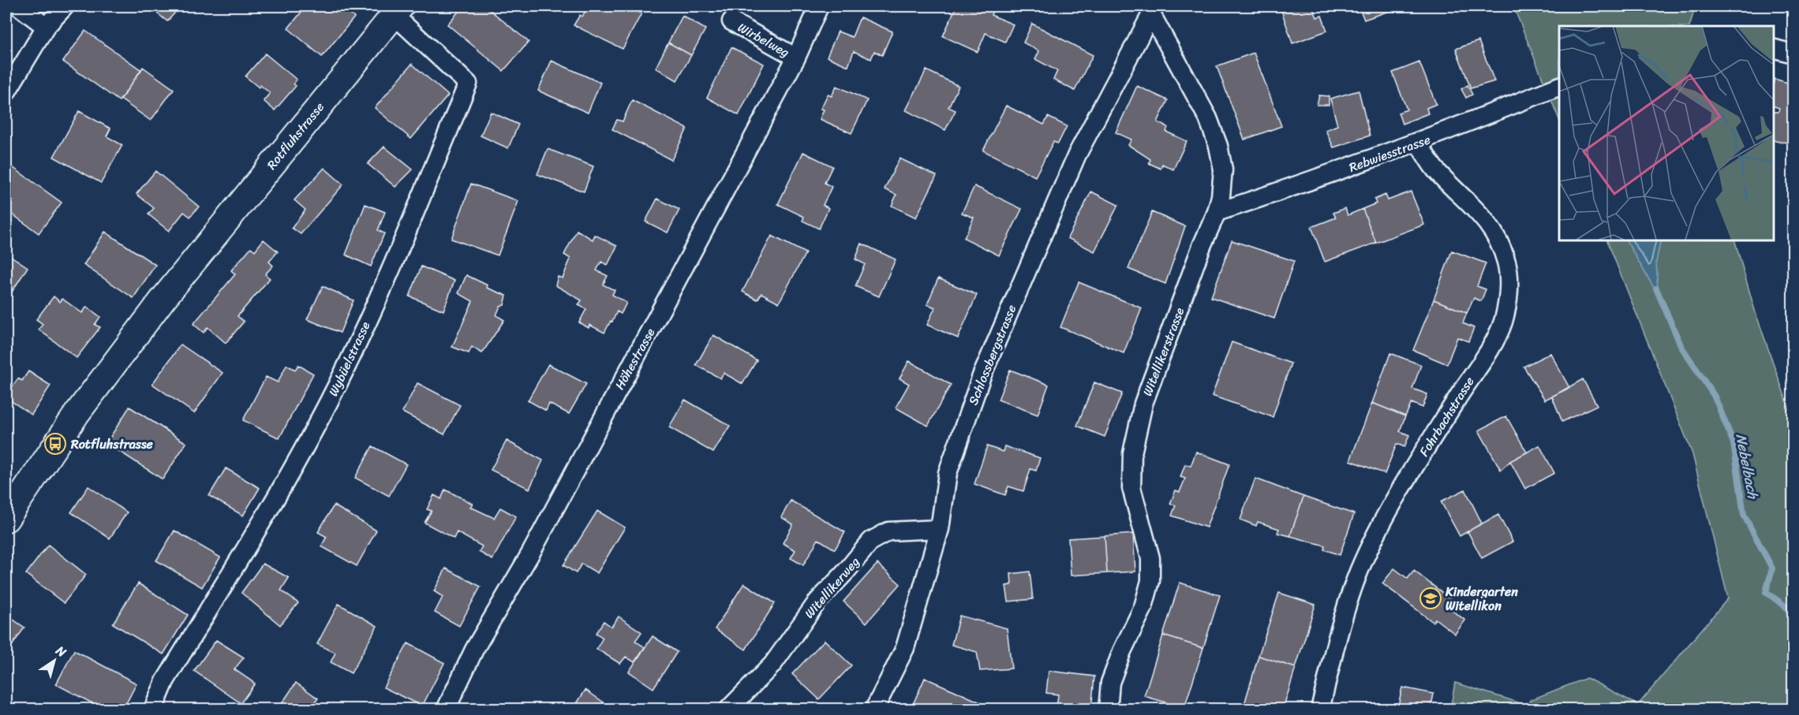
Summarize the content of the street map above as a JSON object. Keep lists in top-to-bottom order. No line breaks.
{"streets":{"main road":["Rotfluhstrasse"],"street":["Wirbelweg","Rebwiesstrasse","Witellikerstrasse","Schlossbergstrasse","Wybüelstrasse","Höhestrasse","Fohrbachstrasse","Witellikerweg"]},"crossings":[["Wirbelweg","Höhestrasse"],["Rotfluhstrasse","Wybüelstrasse"],["Rebwiesstrasse","Witellikerstrasse"],["Rebwiesstrasse","Fohrbachstrasse"],["Witellikerstrasse","Schlossbergstrasse"],["Schlossbergstrasse","Witellikerweg"]],"water":["Nebelbach"],"places":{"bus stop":["Rotfluhstrasse"],"school or university":["Kindergarten Witellikon"]},"north":"top right"}
